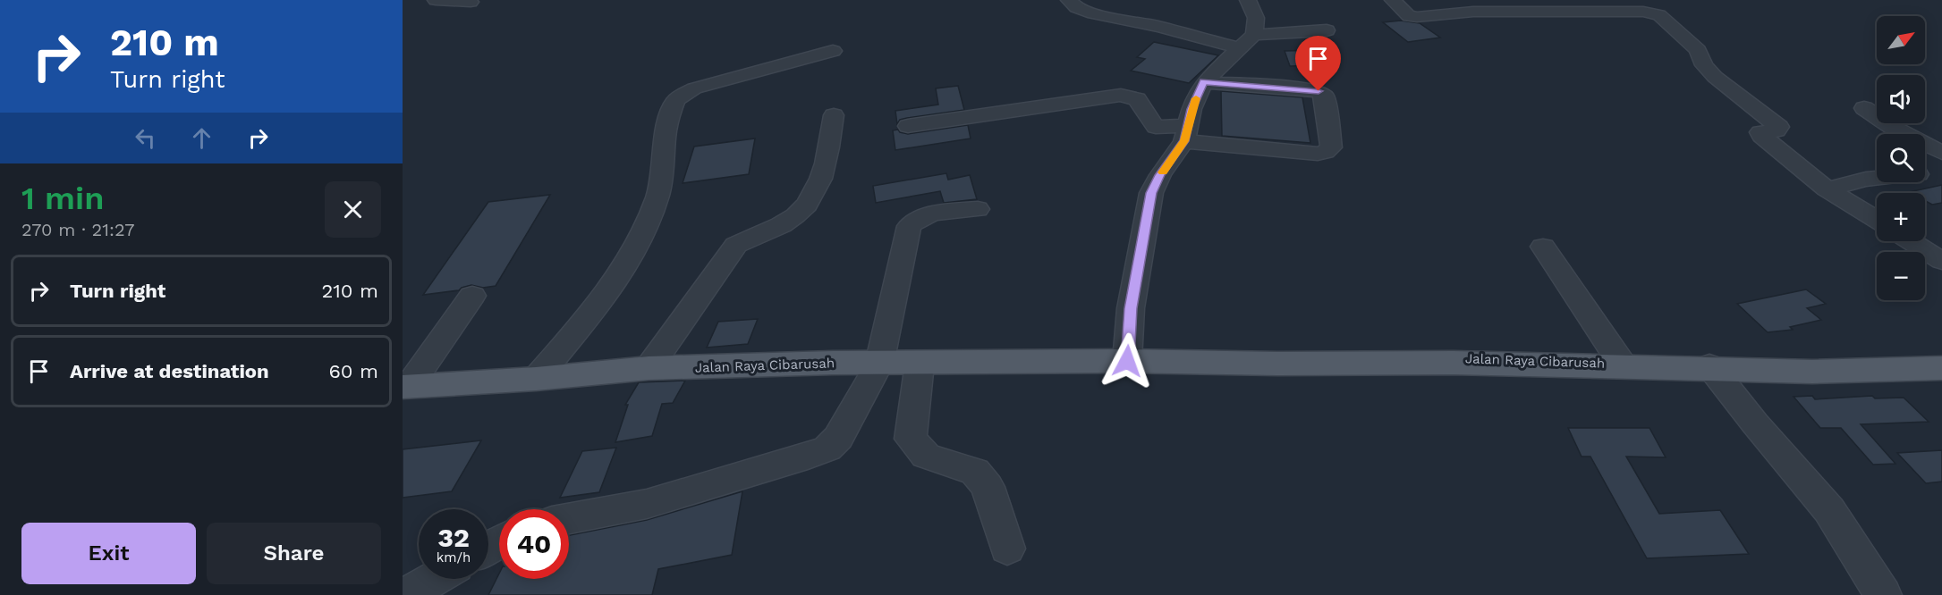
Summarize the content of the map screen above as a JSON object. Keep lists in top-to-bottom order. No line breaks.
{"streets":{"main road":["Jalan Raya Cibarusah"]},"north":"top right","page":{"turn":["210 m","Turn right"],"map_buttons":["+","−"],"heading":["1 min","270 m · 21:27"],"list":[{"name":"Turn right","value":"210 m"},{"name":"Arrive at destination","value":"60 m"}],"speed":"32 km/h","limit":"40","buttons":["Exit","Share"]}}
